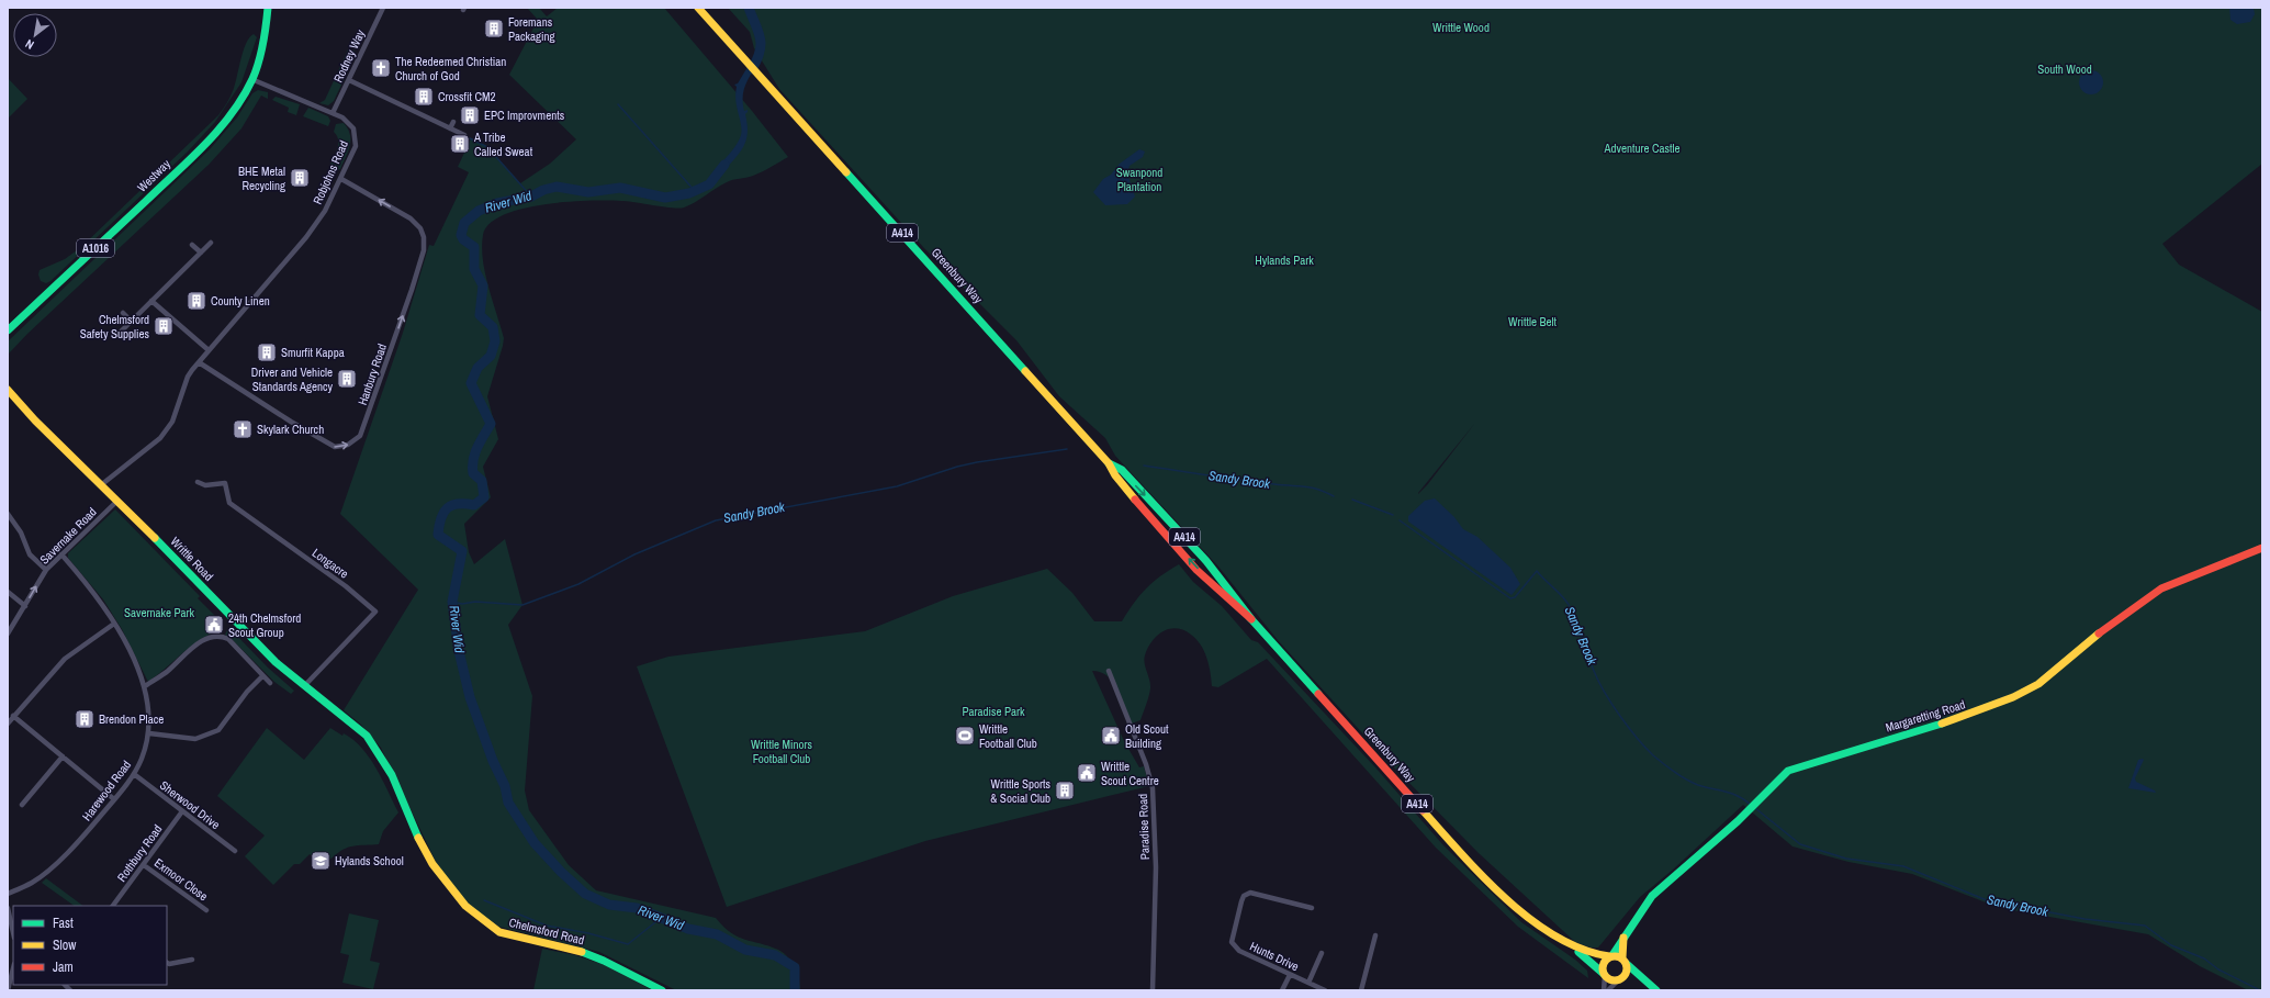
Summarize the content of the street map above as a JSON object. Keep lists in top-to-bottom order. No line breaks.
{"streets":{"main road":["Westway","A414","A1016","Greenbury Way","Writtle Road","Margaretting Road","Chelmsford Road"],"street":["Rodney Way","Robjohns Road","Hanbury Road","Savernake Road","Longacre","Harewood Road","Sherwood Drive","Paradise Road","Rothbury Road","Exmoor Close","Hunts Drive"]},"crossings":[["Rodney Way","Robjohns Road"],["Robjohns Road","Westway"],["Robjohns Road","Hanbury Road"],["Robjohns Road","Writtle Road"],["Greenbury Way","Margaretting Road"],["Savernake Road","Writtle Road"],["Savernake Road","Harewood Road"],["Writtle Road","Longacre"],["Writtle Road","Chelmsford Road"],["Harewood Road","Sherwood Drive"],["Sherwood Drive","Rothbury Road"],["Rothbury Road","Exmoor Close"]],"water":["River Wid","Sandy Brook"],"parks":["Writtle Wood","South Wood","Adventure Castle","Swanpond Plantation","Hylands Park","Writtle Belt","Savernake Park","Paradise Park","Writtle Minors Football Club"],"places":{"building":["Foremans Packaging","Crossfit CM2","EPC Improvments","A Tribe Called Sweat","BHE Metal Recycling","County Linen","Chelmsford Safety Supplies","Smurfit Kappa","Driver and Vehicle Standards Agency","Brendon Place","Writtle Sports & Social Club"],"church":["The Redeemed Christian Church of God","Skylark Church"],"public building":["24th Chelmsford Scout Group","Old Scout Building","Writtle Scout Centre"],"sports":["Writtle Football Club"],"school or university":["Hylands School"]},"legend":["Fast","Slow","Jam"],"north":"bottom left"}
